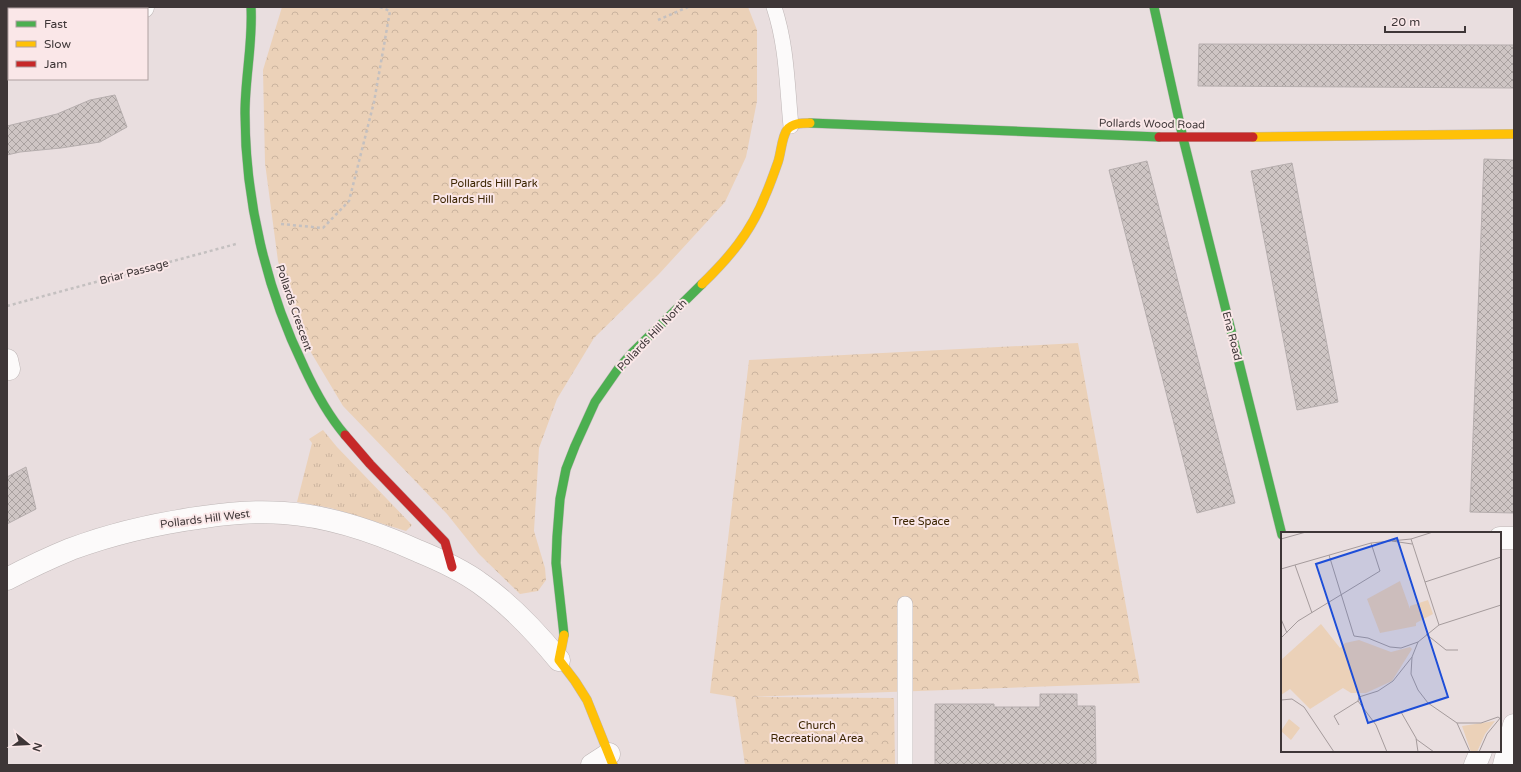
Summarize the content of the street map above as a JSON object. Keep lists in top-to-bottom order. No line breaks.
{"streets":{"street":["Pollards Wood Road","Pollards Crescent","Pollards Hill North","Ena Road","Pollards Hill West"],"path":["Briar Passage"]},"crossings":[["Pollards Wood Road","Pollards Hill North"],["Pollards Wood Road","Ena Road"],["Briar Passage","Pollards Crescent"],["Pollards Crescent","Pollards Hill West"],["Pollards Hill North","Pollards Hill West"]],"parks":["Pollards Hill Park","Pollards Hill","Tree Space","Church Recreational Area"],"legend":["Fast","Slow","Jam"],"scale_bar":"20 m","north":"right"}
